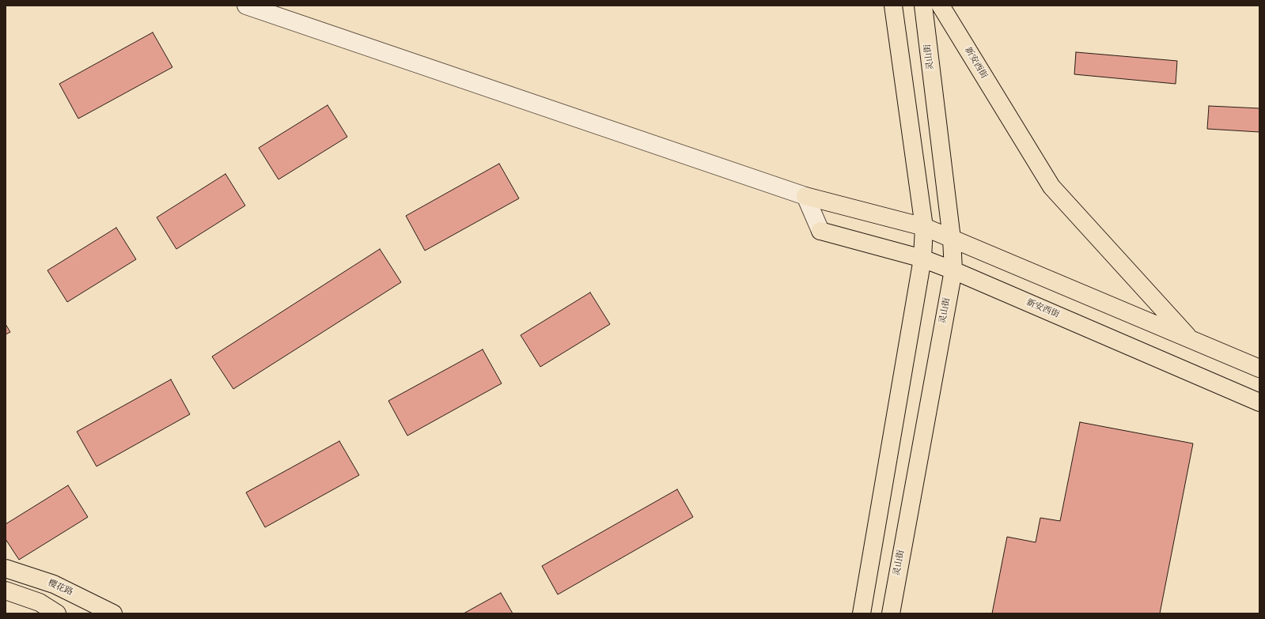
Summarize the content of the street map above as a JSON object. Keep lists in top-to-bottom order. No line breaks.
{"streets":{"main road":["灵山街","新安西街","樱花路"]},"crossings":[["灵山街","新安西街"]]}
